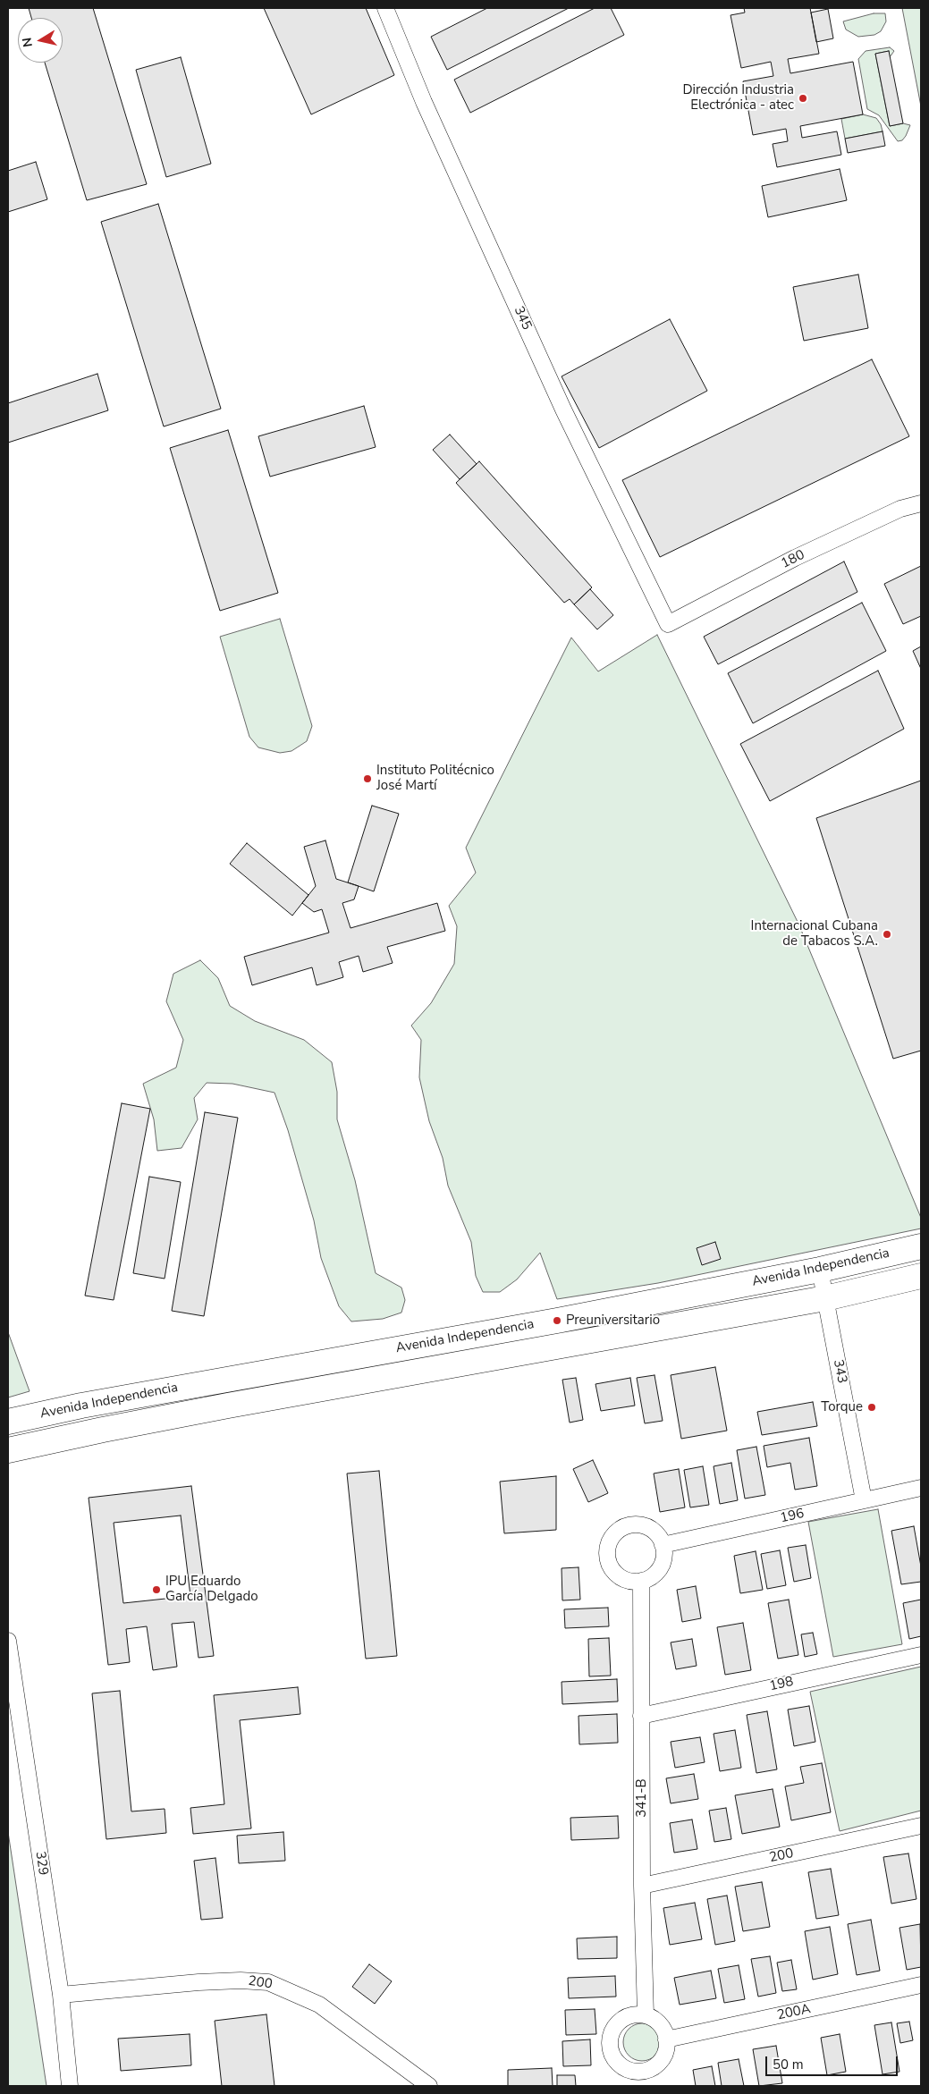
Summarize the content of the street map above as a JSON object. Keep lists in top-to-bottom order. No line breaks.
{"streets":{"main road":["Avenida Independencia"],"street":["345","180","343","196","198","341-B","200","329","200A"]},"crossings":[["345","180"],["Avenida Independencia","343"],["343","196"],["196","341-B"],["198","341-B"],["341-B","200"],["341-B","200A"],["200","329"]],"places":["Dirección Industria Electrónica - atec","Instituto Politécnico José Martí","Internacional Cubana de Tabacos S.A.","Preuniversitario","Torque","IPU Eduardo García Delgado"],"scale_bar":"50 m","north":"left"}
